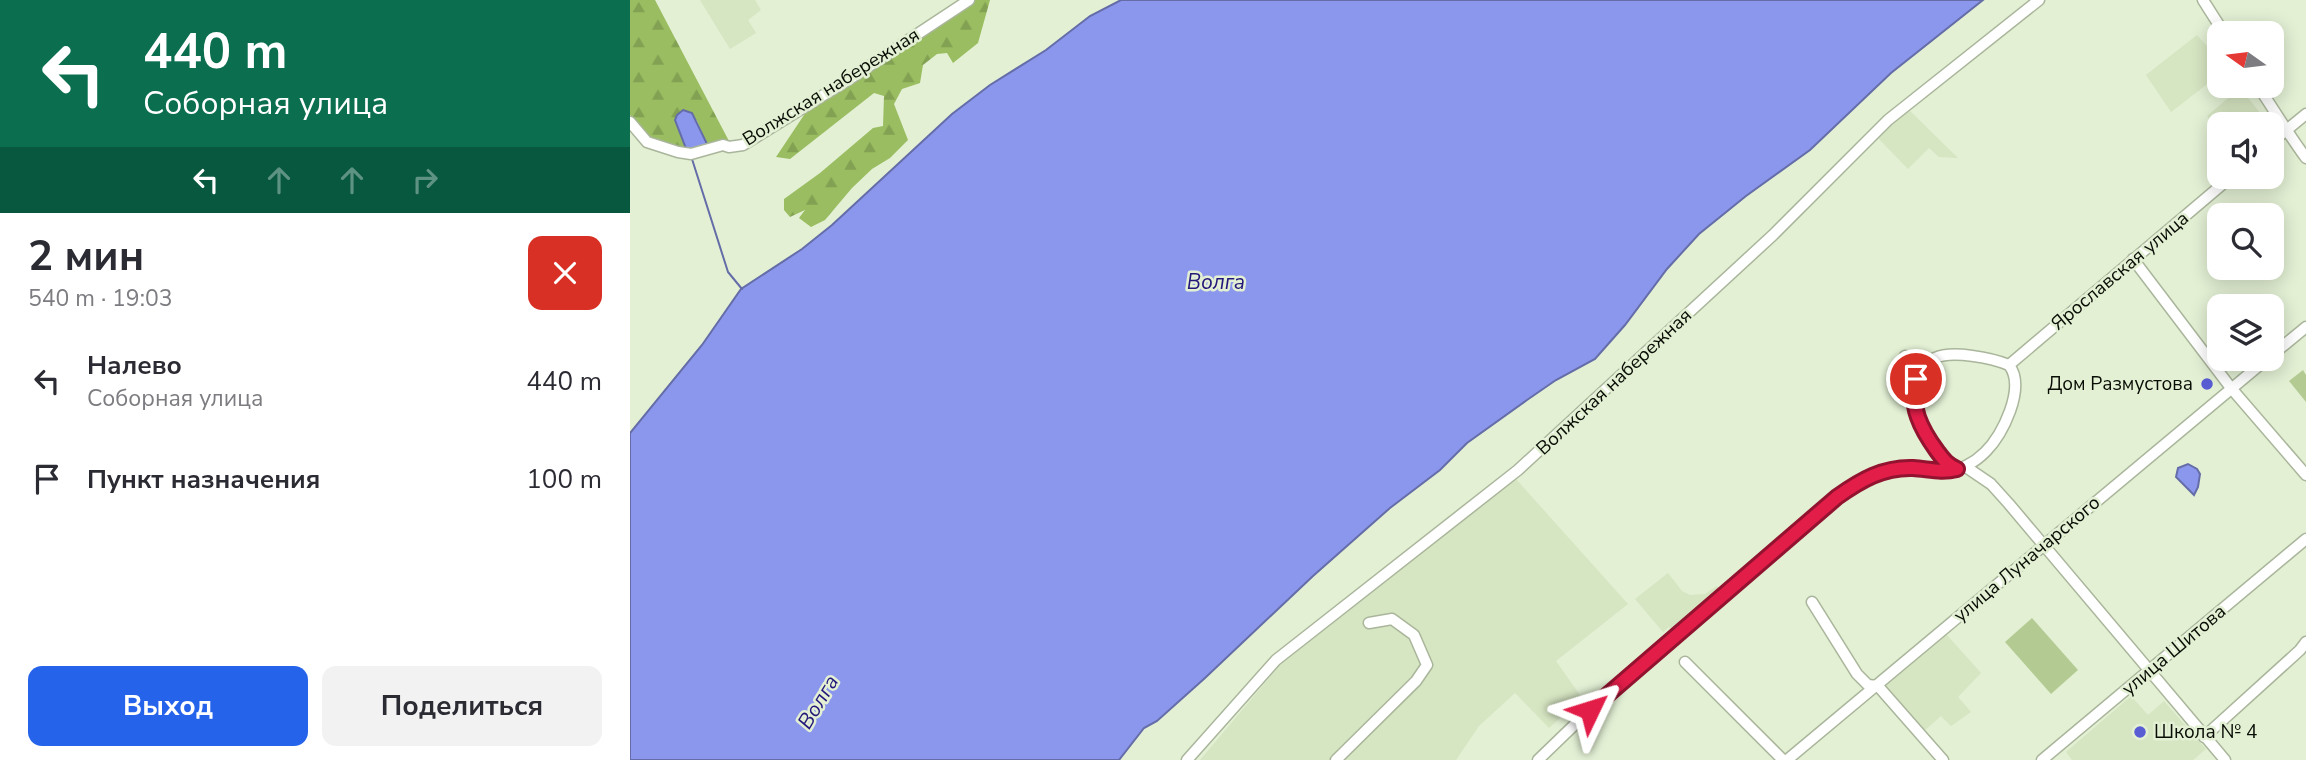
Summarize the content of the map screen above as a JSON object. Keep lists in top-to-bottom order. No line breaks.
{"streets":{"street":["Волжская набережная","Ярославская улица","улица Луначарского","улица Шитова"]},"water":["Волга"],"places":["Дом Размустова","Школа № 4"],"north":"left","page":{"turn":["440 m","Соборная улица"],"heading":["2 мин","540 m · 19:03"],"list":[{"name":"Налево","note":"Соборная улица","value":"440 m"},{"name":"Пункт назначения","value":"100 m"}],"buttons":["Выход","Поделиться"]}}
